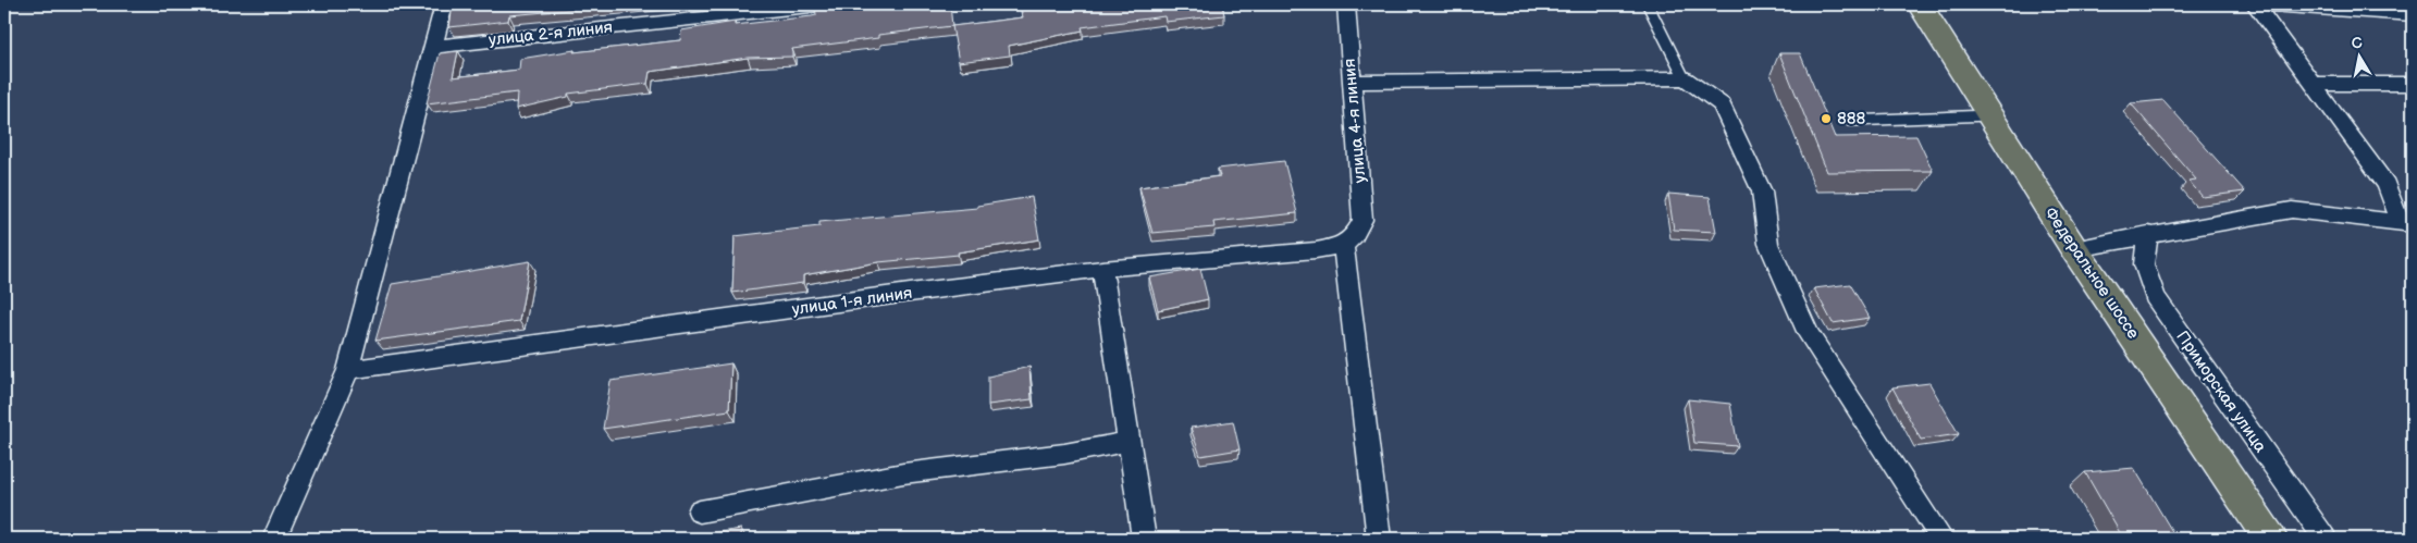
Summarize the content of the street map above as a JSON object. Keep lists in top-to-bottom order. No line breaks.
{"streets":{"highway":["Федеральное шоссе"],"street":["улица 2-я линия","улица 4-я линия","улица 1-я линия","Приморская улица"]},"crossings":[["улица 4-я линия","улица 1-я линия"]],"places":["888"],"north":"top"}
